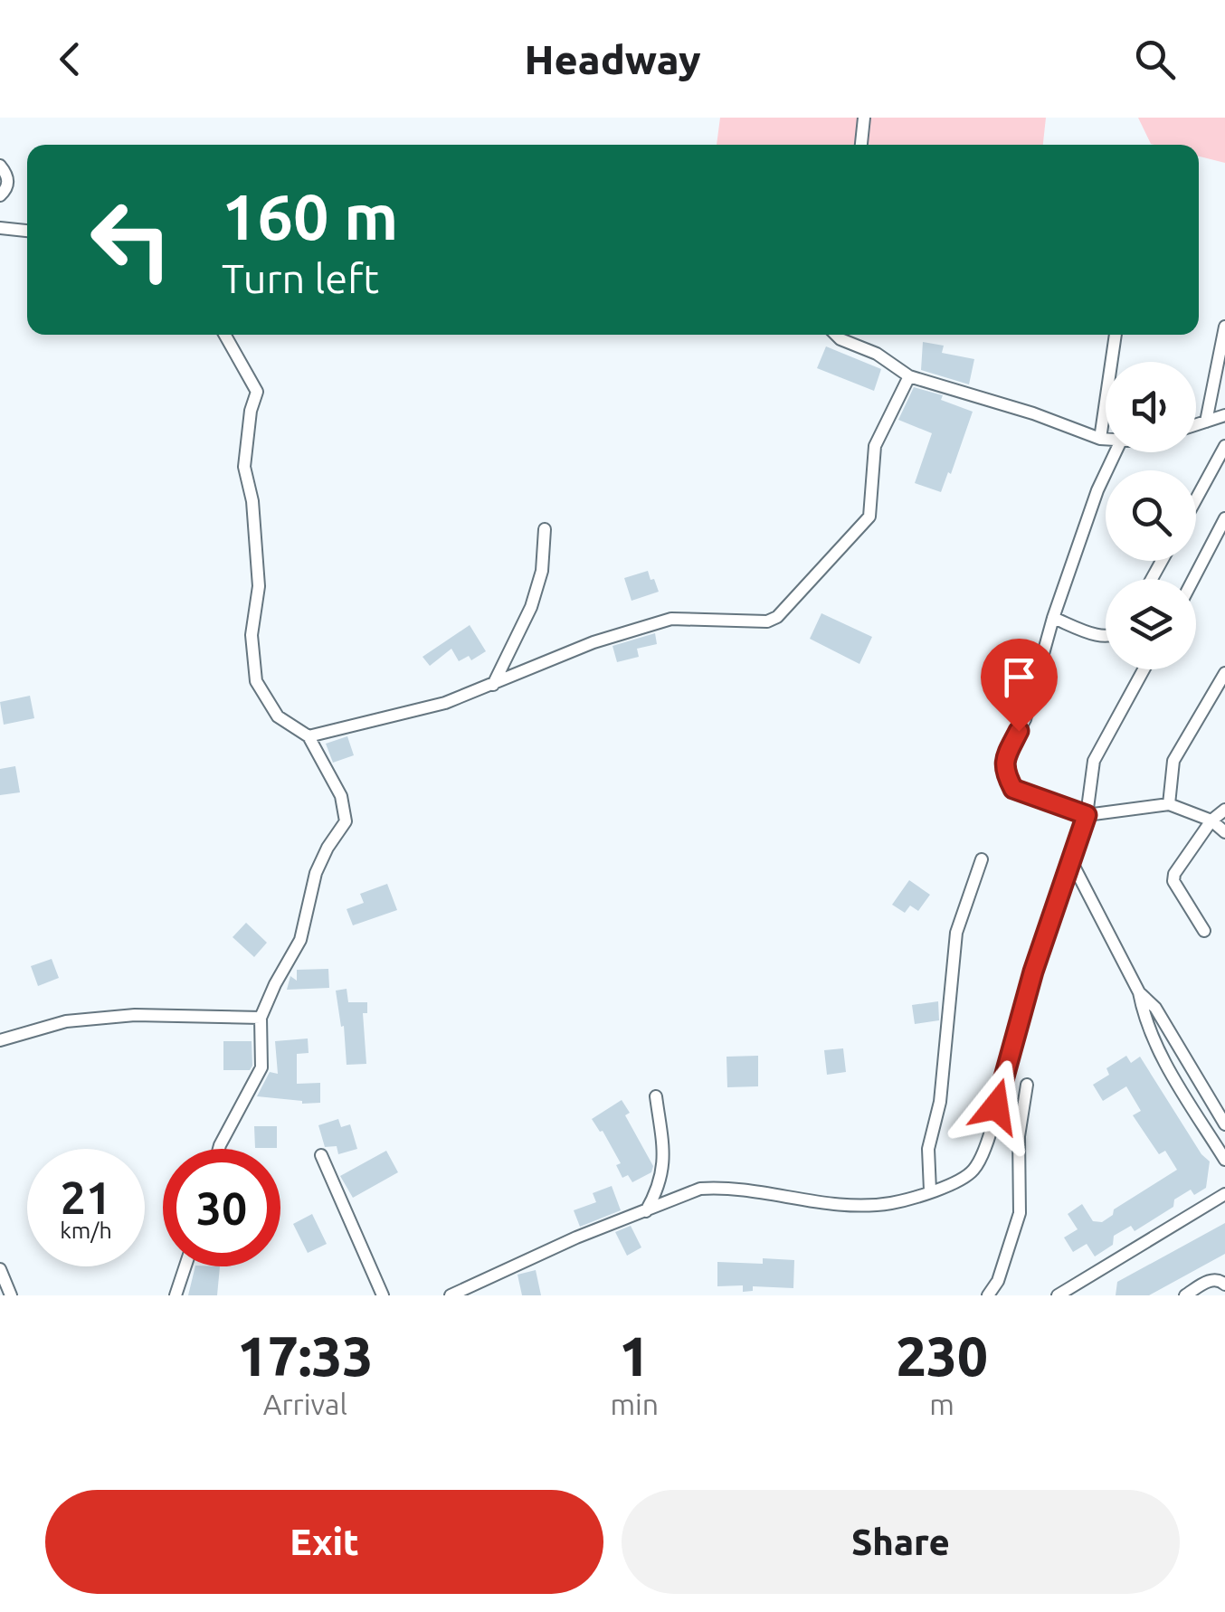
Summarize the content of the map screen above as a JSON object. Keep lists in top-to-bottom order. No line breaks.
{"page":{"header":"Headway","turn":["160 m","Turn left"],"speed":"21 km/h","limit":"30","eta":["17:33","Arrival","1","min","230","m"],"buttons":["Exit","Share"]}}
